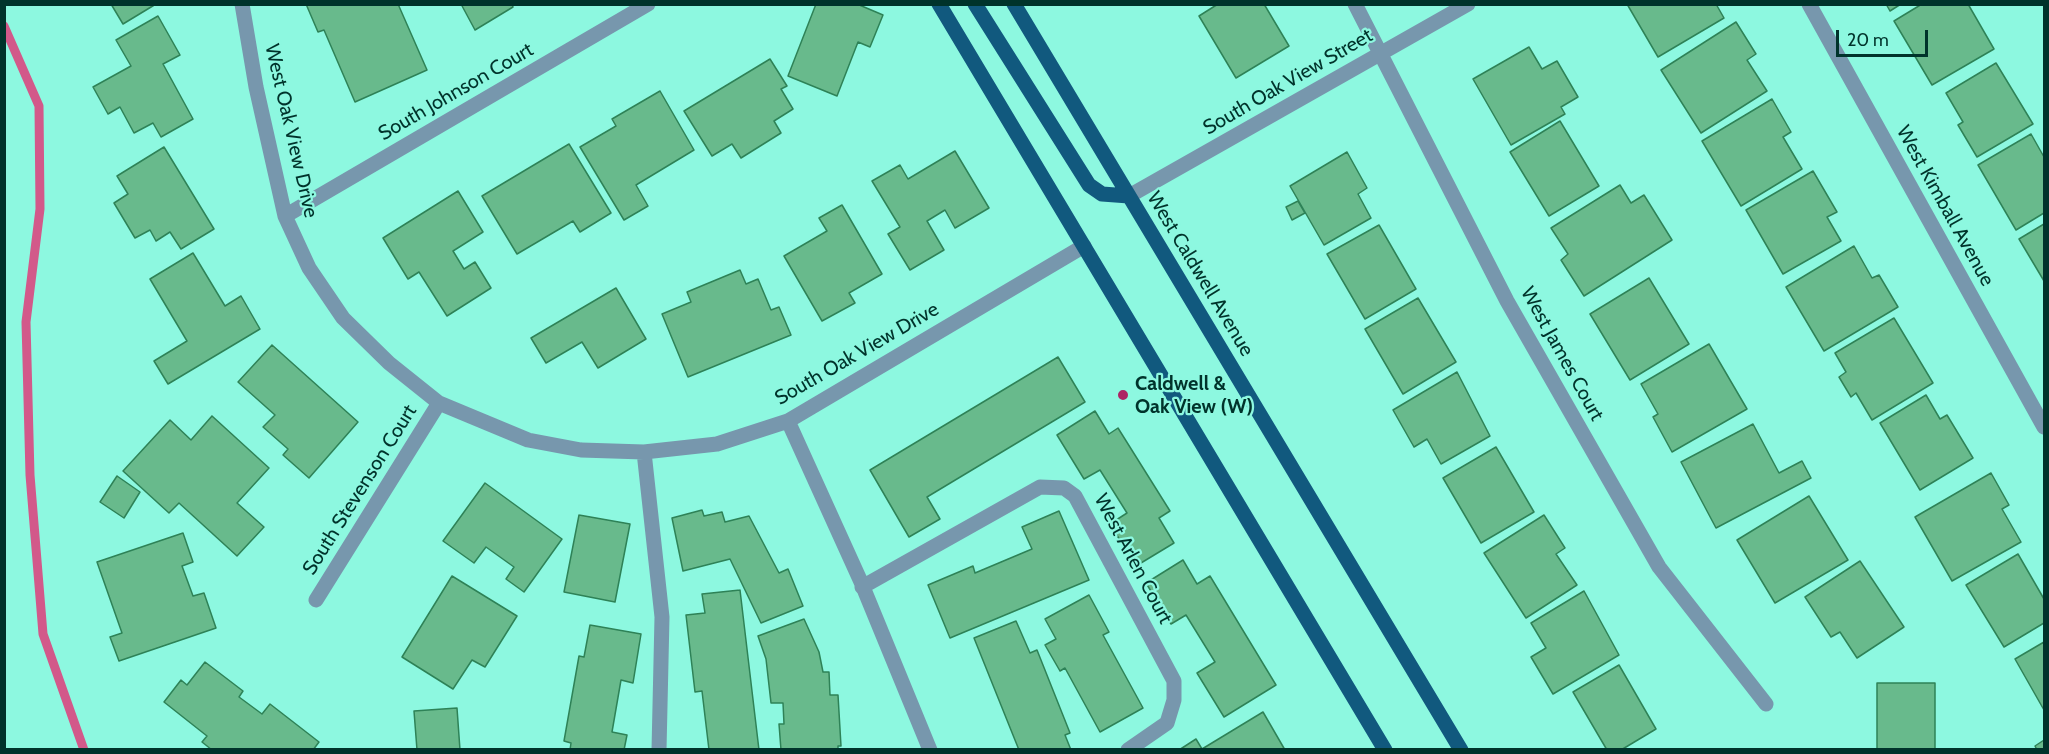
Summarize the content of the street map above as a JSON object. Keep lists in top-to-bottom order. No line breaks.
{"streets":{"main road":["West Caldwell Avenue"],"street":["South Oak View Street","South Johnson Court","West Oak View Drive","West Kimball Avenue","South Oak View Drive","West James Court","South Stevenson Court","West Arlen Court"]},"crossings":[["South Oak View Street","West Caldwell Avenue"],["South Oak View Street","West James Court"],["South Johnson Court","West Oak View Drive"],["West Oak View Drive","South Oak View Drive"],["West Oak View Drive","South Stevenson Court"]],"places":["Caldwell & Oak View (W)"],"scale_bar":"20 m"}
